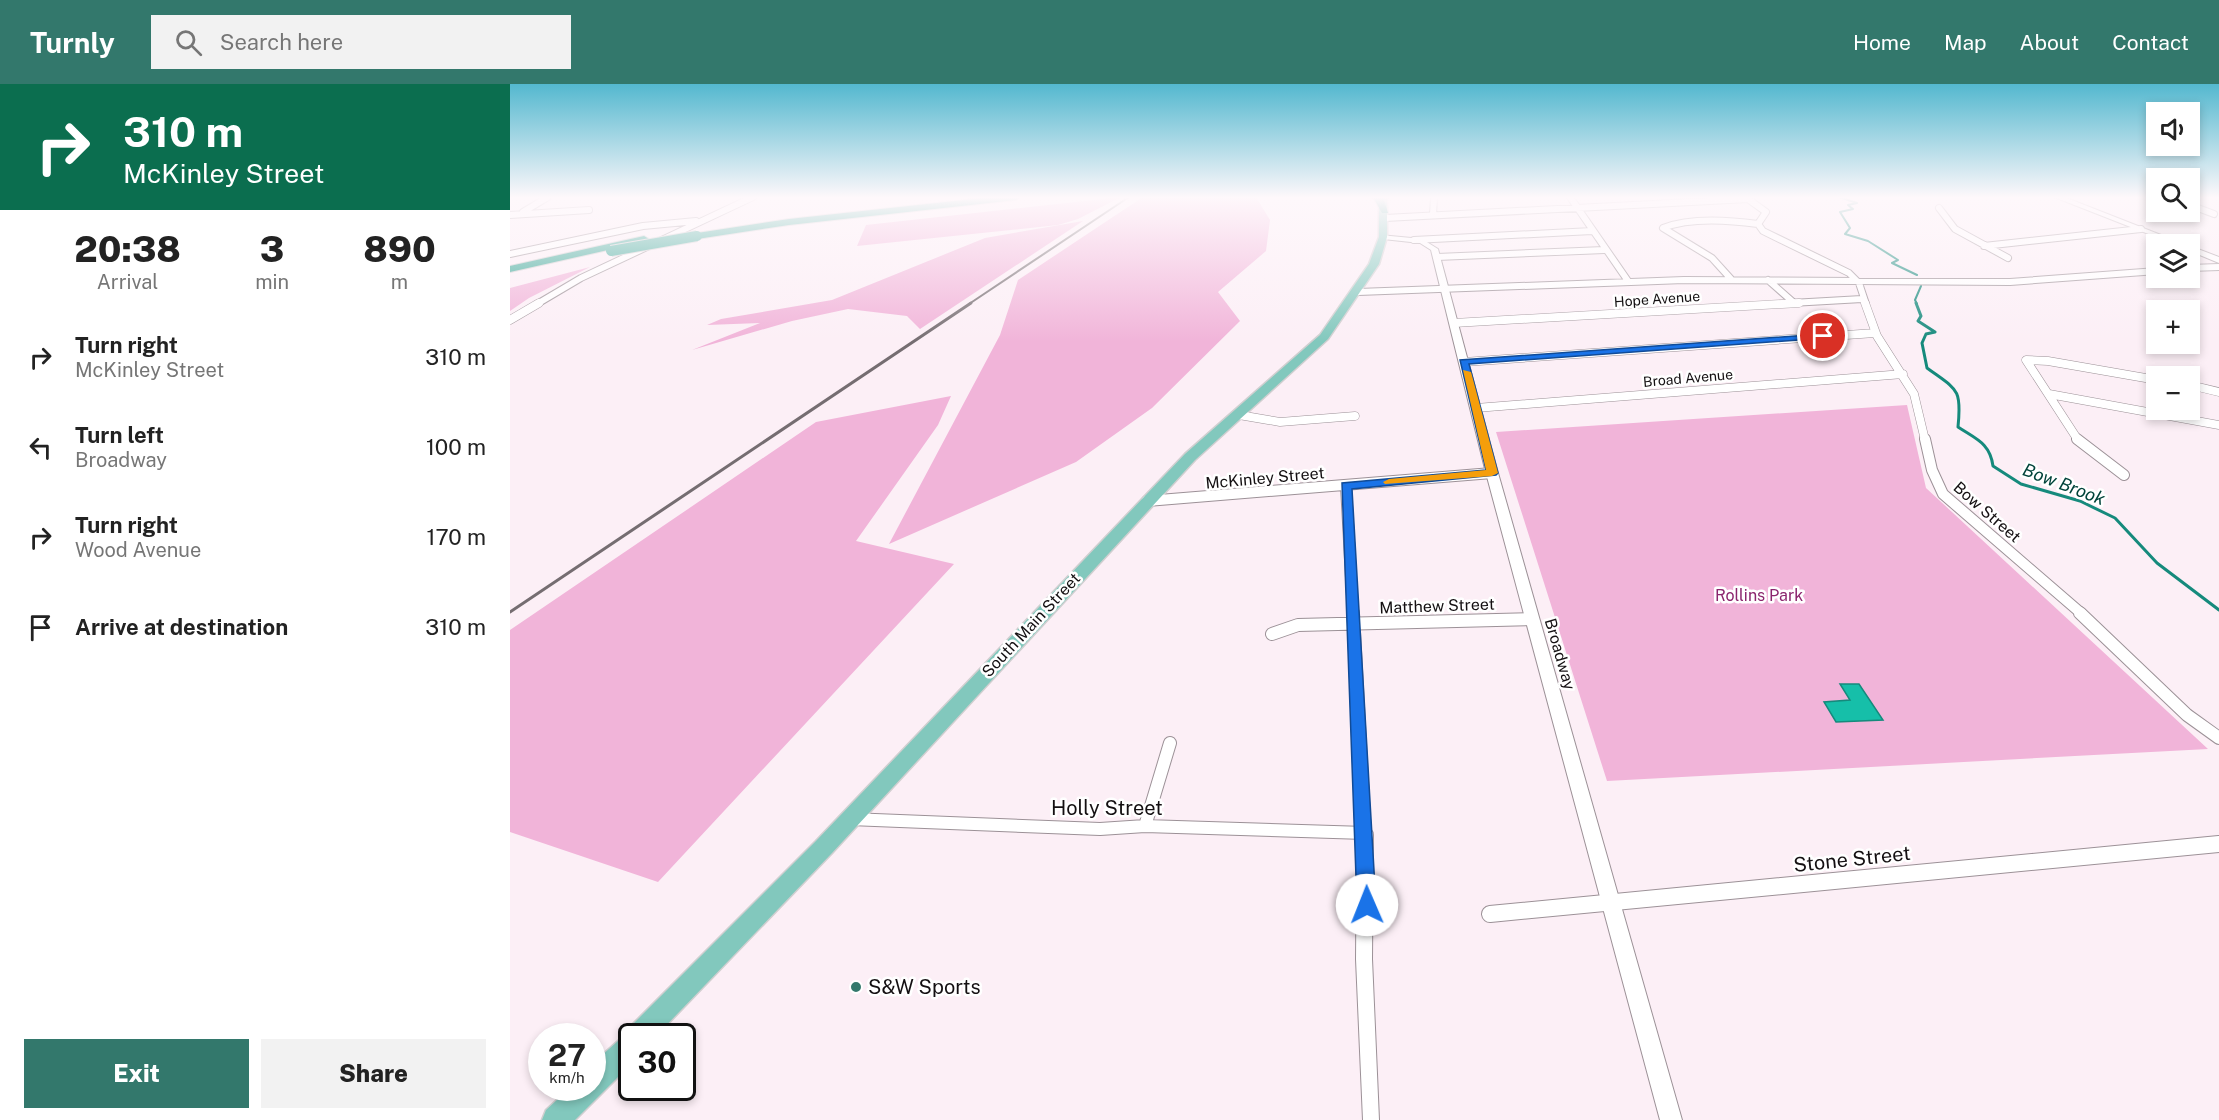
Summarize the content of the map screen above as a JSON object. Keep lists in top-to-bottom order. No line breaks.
{"streets":{"main road":["South Main Street"],"street":["Hope Avenue","Broad Avenue","McKinley Street","Bow Street","Matthew Street","Broadway","Holly Street","Stone Street"]},"crossings":[["Hope Avenue","Bow Street"],["Hope Avenue","Broadway"],["Broad Avenue","Bow Street"],["Broad Avenue","Broadway"],["McKinley Street","South Main Street"],["McKinley Street","Broadway"],["Matthew Street","Broadway"],["South Main Street","Holly Street"],["Broadway","Stone Street"]],"water":["Bow Brook"],"parks":["Rollins Park"],"places":["S&W Sports"],"page":{"header":"Turnly","search":"Search here","nav":["Home","Map","About","Contact"],"turn":["310 m","McKinley Street"],"map_buttons":["+","−"],"eta":["20:38","Arrival","3","min","890","m"],"list":[{"name":"Turn right","note":"McKinley Street","value":"310 m"},{"name":"Turn left","note":"Broadway","value":"100 m"},{"name":"Turn right","note":"Wood Avenue","value":"170 m"},{"name":"Arrive at destination","value":"310 m"}],"speed":"27 km/h","limit":"30","buttons":["Exit","Share"]}}
